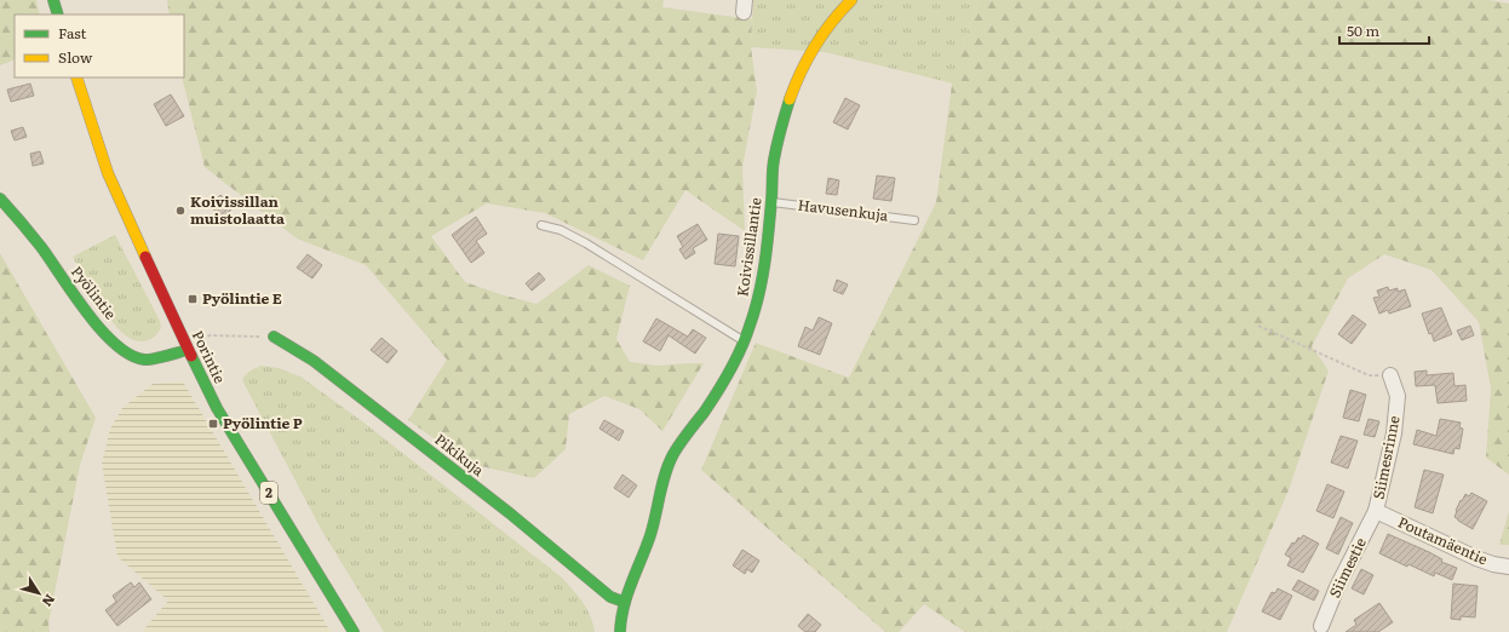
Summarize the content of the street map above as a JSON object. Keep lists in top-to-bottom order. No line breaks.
{"streets":{"main road":["Koivissillantie","Pyölintie","Porintie","Pikikuja","2"],"street":["Siimesrinne","Poutamäentie","Siimestie"],"lane":["Havusenkuja"]},"crossings":[["Havusenkuja","Koivissillantie"],["Koivissillantie","Pikikuja"],["Pyölintie","Porintie"],["Siimesrinne","Poutamäentie"],["Siimesrinne","Siimestie"],["Poutamäentie","Siimestie"]],"places":{"other":["Koivissillan muistolaatta"],"transit":["Pyölintie E","Pyölintie P"]},"legend":["Fast","Slow"],"scale_bar":"50 m","north":"bottom right"}
